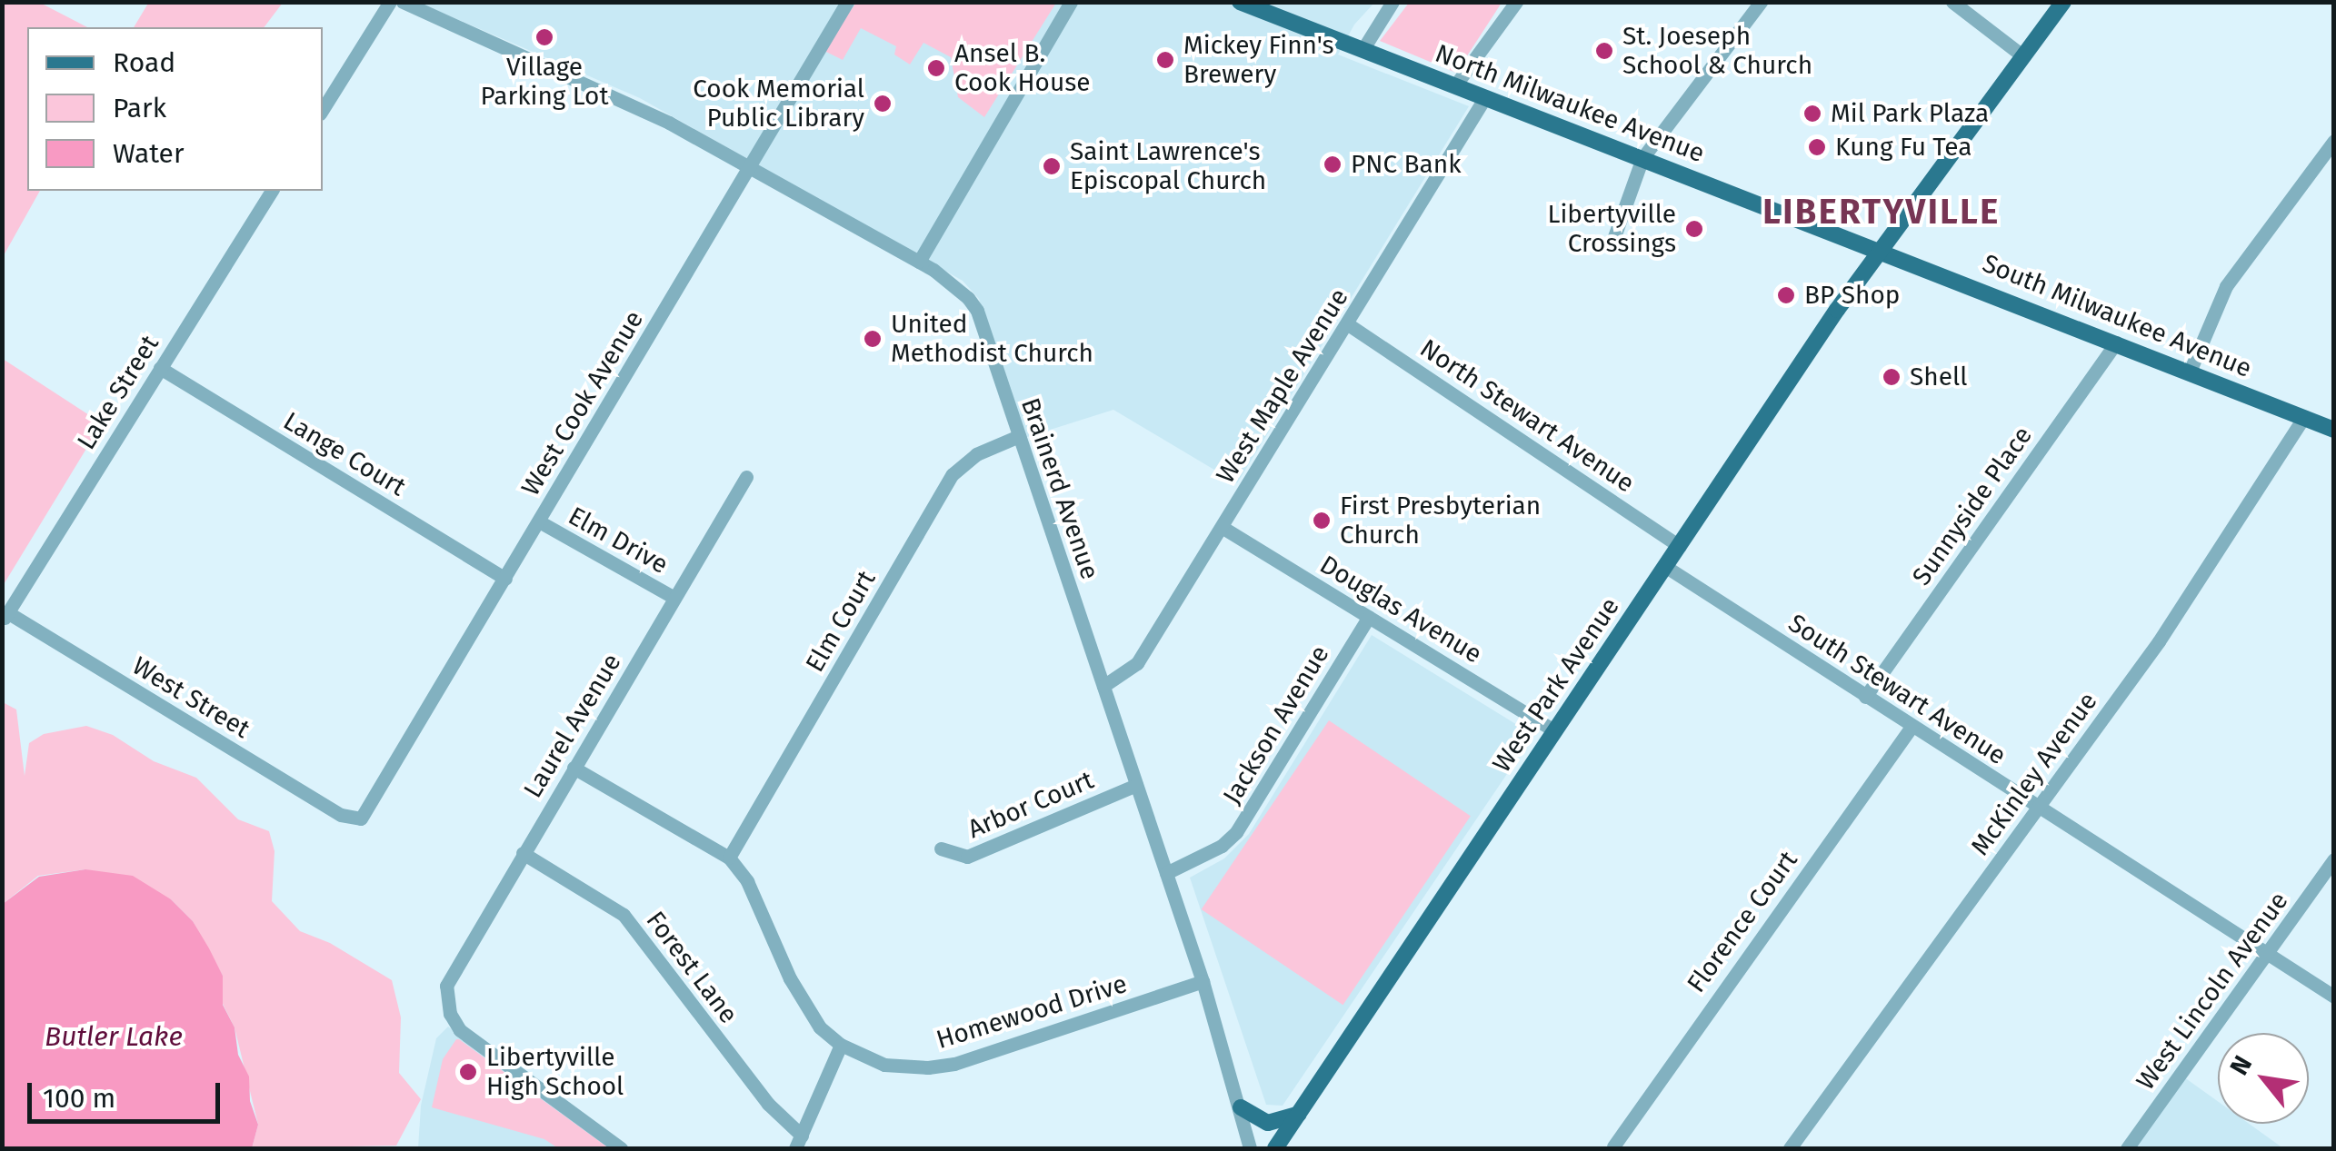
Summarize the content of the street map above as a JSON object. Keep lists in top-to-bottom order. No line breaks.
{"streets":{"main road":["North Milwaukee Avenue","South Milwaukee Avenue","West Park Avenue"],"street":["West Maple Avenue","Lake Street","West Cook Avenue","North Stewart Avenue","Lange Court","Brainerd Avenue","Sunnyside Place","Elm Drive","Douglas Avenue","Elm Court","South Stewart Avenue","West Street","Jackson Avenue","Laurel Avenue","McKinley Avenue","Arbor Court","Florence Court","Forest Lane","West Lincoln Avenue","Homewood Drive"]},"crossings":[["North Milwaukee Avenue","South Milwaukee Avenue"],["North Milwaukee Avenue","West Maple Avenue"],["North Milwaukee Avenue","West Park Avenue"],["South Milwaukee Avenue","Sunnyside Place"],["South Milwaukee Avenue","West Park Avenue"],["South Milwaukee Avenue","McKinley Avenue"],["West Maple Avenue","North Stewart Avenue"],["West Maple Avenue","Brainerd Avenue"],["West Maple Avenue","Douglas Avenue"],["Lake Street","Lange Court"],["Lake Street","West Street"],["West Cook Avenue","Lange Court"],["West Cook Avenue","Brainerd Avenue"],["West Cook Avenue","Elm Drive"],["West Cook Avenue","West Street"],["North Stewart Avenue","West Park Avenue"],["Brainerd Avenue","Elm Court"],["Brainerd Avenue","Jackson Avenue"],["Brainerd Avenue","Arbor Court"],["Brainerd Avenue","Homewood Drive"],["Sunnyside Place","South Stewart Avenue"],["Elm Drive","Laurel Avenue"],["Douglas Avenue","West Park Avenue"],["Douglas Avenue","Jackson Avenue"],["Elm Court","Homewood Drive"],["West Park Avenue","South Stewart Avenue"],["South Stewart Avenue","McKinley Avenue"],["South Stewart Avenue","Florence Court"],["South Stewart Avenue","West Lincoln Avenue"],["Laurel Avenue","Forest Lane"],["Laurel Avenue","Homewood Drive"]],"districts":["LIBERTYVILLE"],"water":["Butler Lake"],"places":["Village Parking Lot","St. Joeseph School & Church","Mickey Finn's Brewery","Ansel B. Cook House","Cook Memorial Public Library","Mil Park Plaza","Kung Fu Tea","PNC Bank","Saint Lawrence's Episcopal Church","Libertyville Crossings","BP Shop","United Methodist Church","Shell","First Presbyterian Church","Libertyville High School"],"legend":["Road","Park","Water"],"scale_bar":"100 m","north":"top left"}
